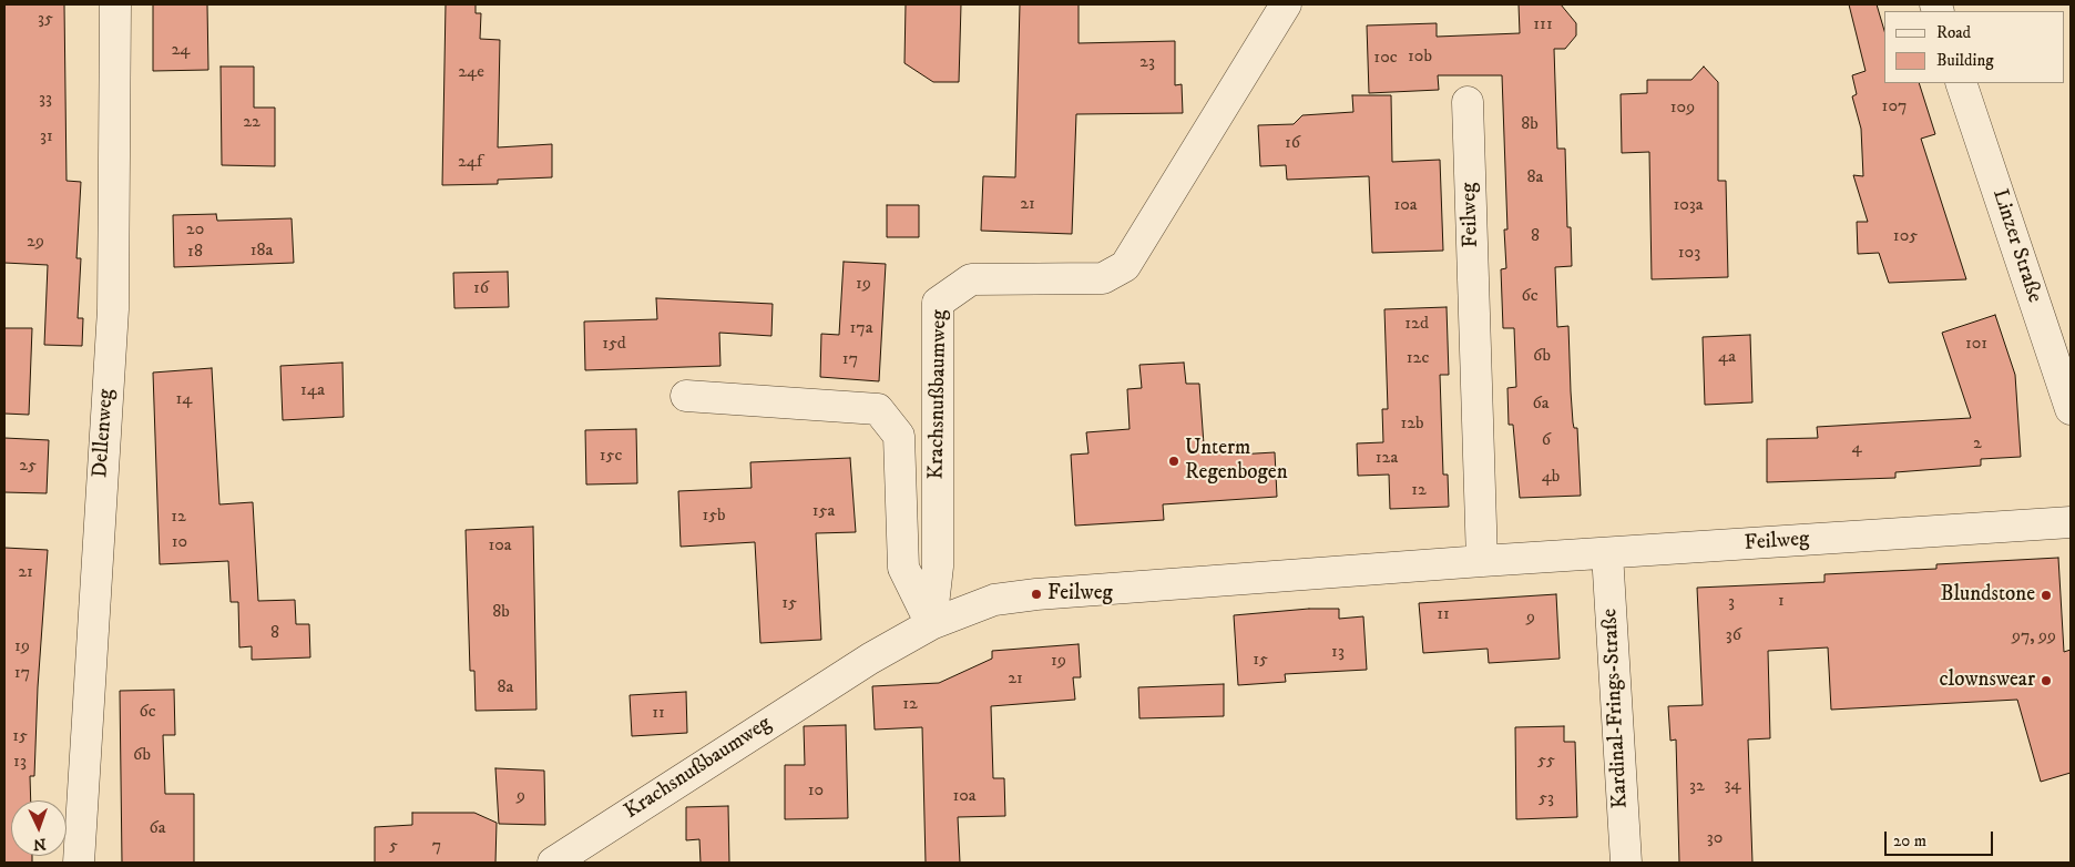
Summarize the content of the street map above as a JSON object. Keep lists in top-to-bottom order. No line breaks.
{"streets":{"street":["Feilweg","Linzer Straße","Krachsnußbaumweg","Dellenweg","Kardinal-Frings-Straße"]},"crossings":[["Feilweg","Krachsnußbaumweg"],["Feilweg","Kardinal-Frings-Straße"]],"places":["Unterm Regenbogen","Feilweg","Blundstone","clownswear"],"house_numbers":["35","111","24","10b","10c","23","24e","33","107","109","22","8b","31","16","24f","8a","21","10a","103a","20","8","105","29","18a","18","103","19","16","6c","12d","17a","15d","101","6b","4a","12c","17","14a","14","6a","12b","6","2","4","15c","12a","25","4b","12","15a","15b","12","10","10a","21","1","3","15","8b","11","9","8","36","97, 99","19","13","15","19","17","21","8a","12","6c","11","15","6b","55","13","34","32","10","9","10a","53","6a","30","5","7"],"legend":["Road","Building"],"scale_bar":"20 m","north":"bottom"}
